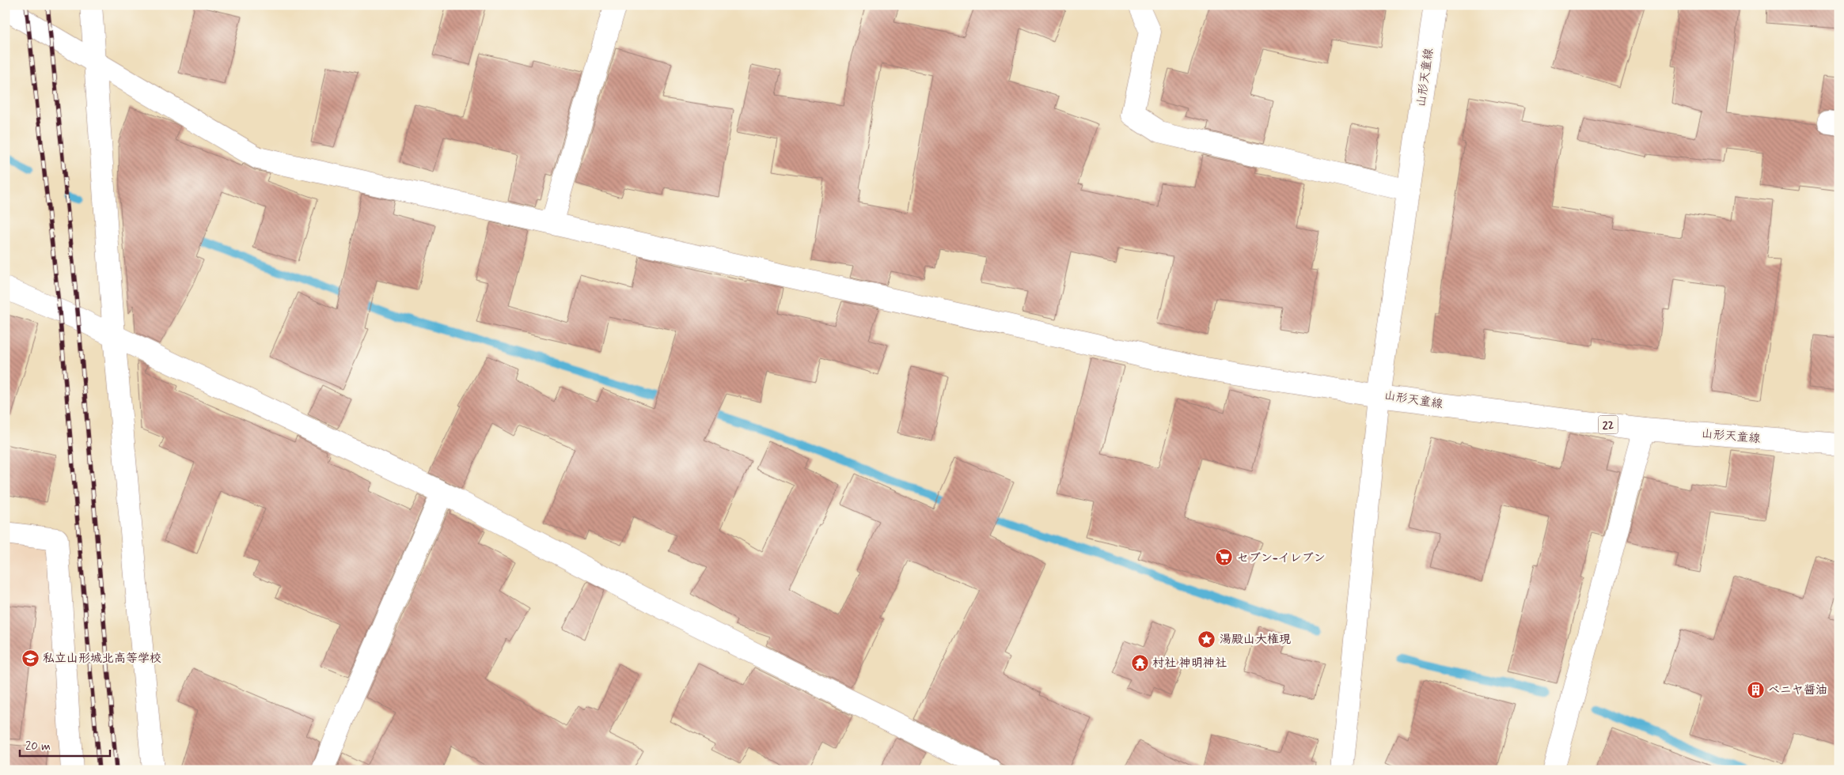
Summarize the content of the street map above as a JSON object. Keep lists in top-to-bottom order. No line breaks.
{"streets":{"main road":["山形天童線","22"]},"places":{"supermarket":["セブン-イレブン"],"place":["湯殿山大権現"],"school or university":["私立山形城北高等学校"],"temple":["村社 神明神社"],"building":["ベニヤ醤油"]},"scale_bar":"20 m"}
